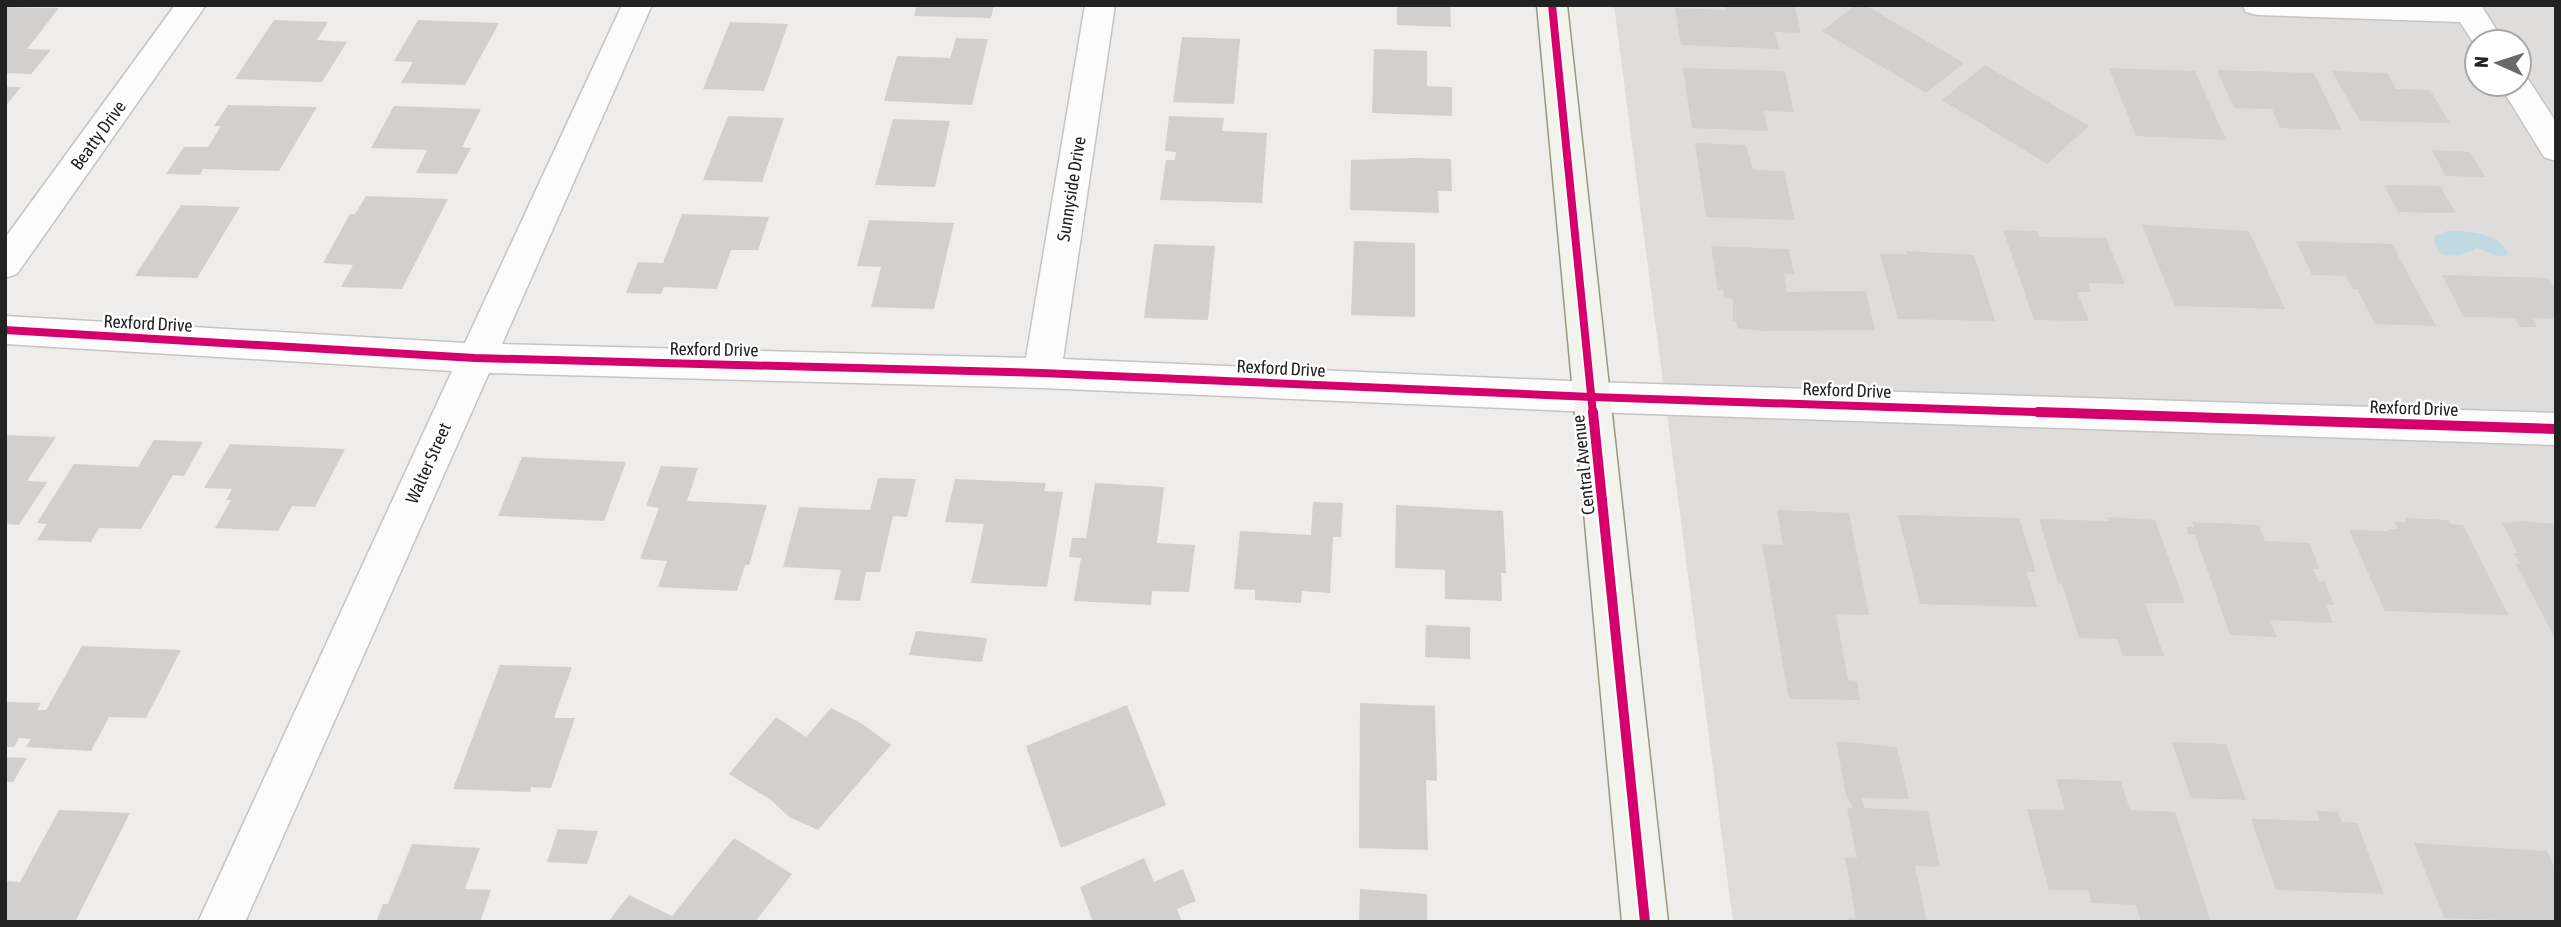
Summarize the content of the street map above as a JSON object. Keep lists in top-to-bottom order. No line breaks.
{"streets":{"main road":["Central Avenue"],"street":["Beatty Drive","Sunnyside Drive","Rexford Drive","Walter Street"]},"crossings":[["Sunnyside Drive","Rexford Drive"],["Rexford Drive","Walter Street"],["Rexford Drive","Central Avenue"]],"north":"left"}
